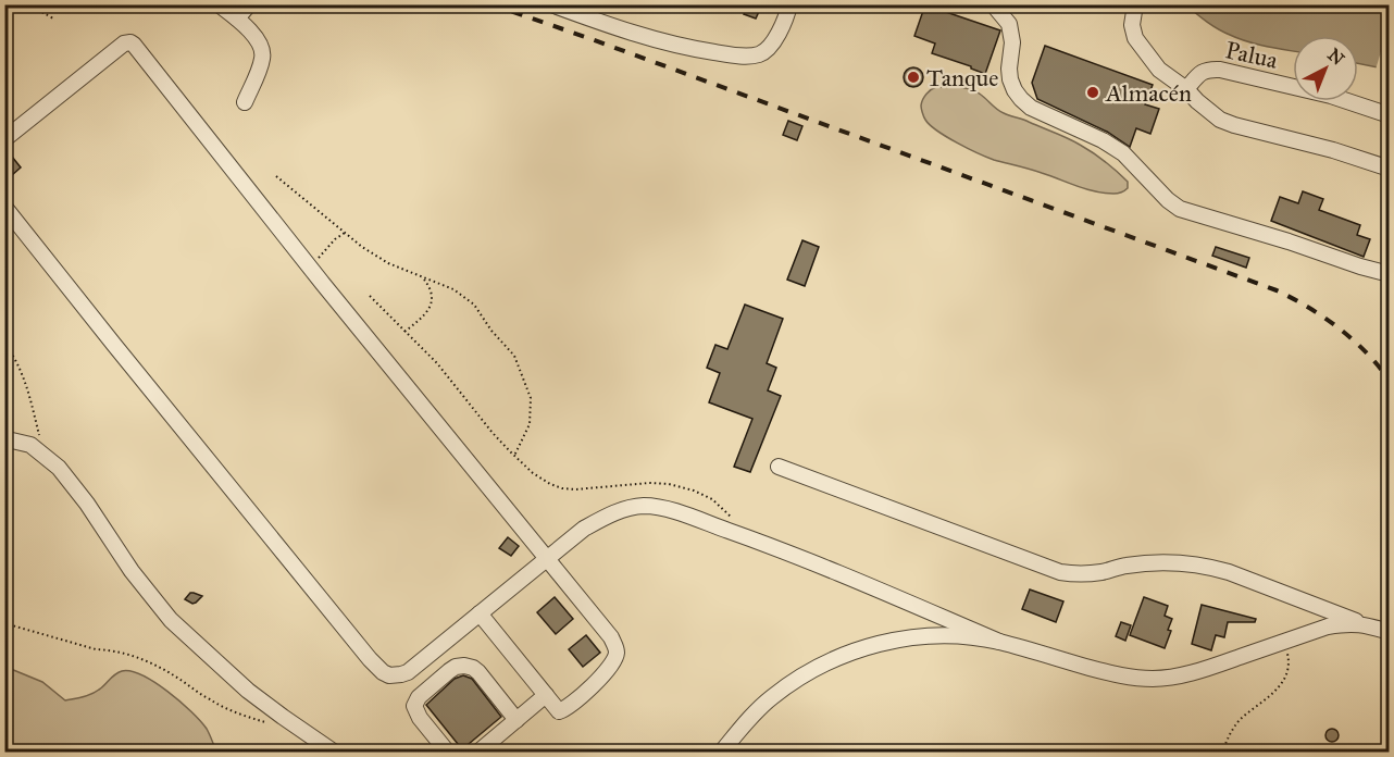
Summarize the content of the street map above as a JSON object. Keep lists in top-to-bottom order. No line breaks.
{"streets":{"street":["Palua"]},"places":["Tanque","Almacén"],"north":"top right"}
